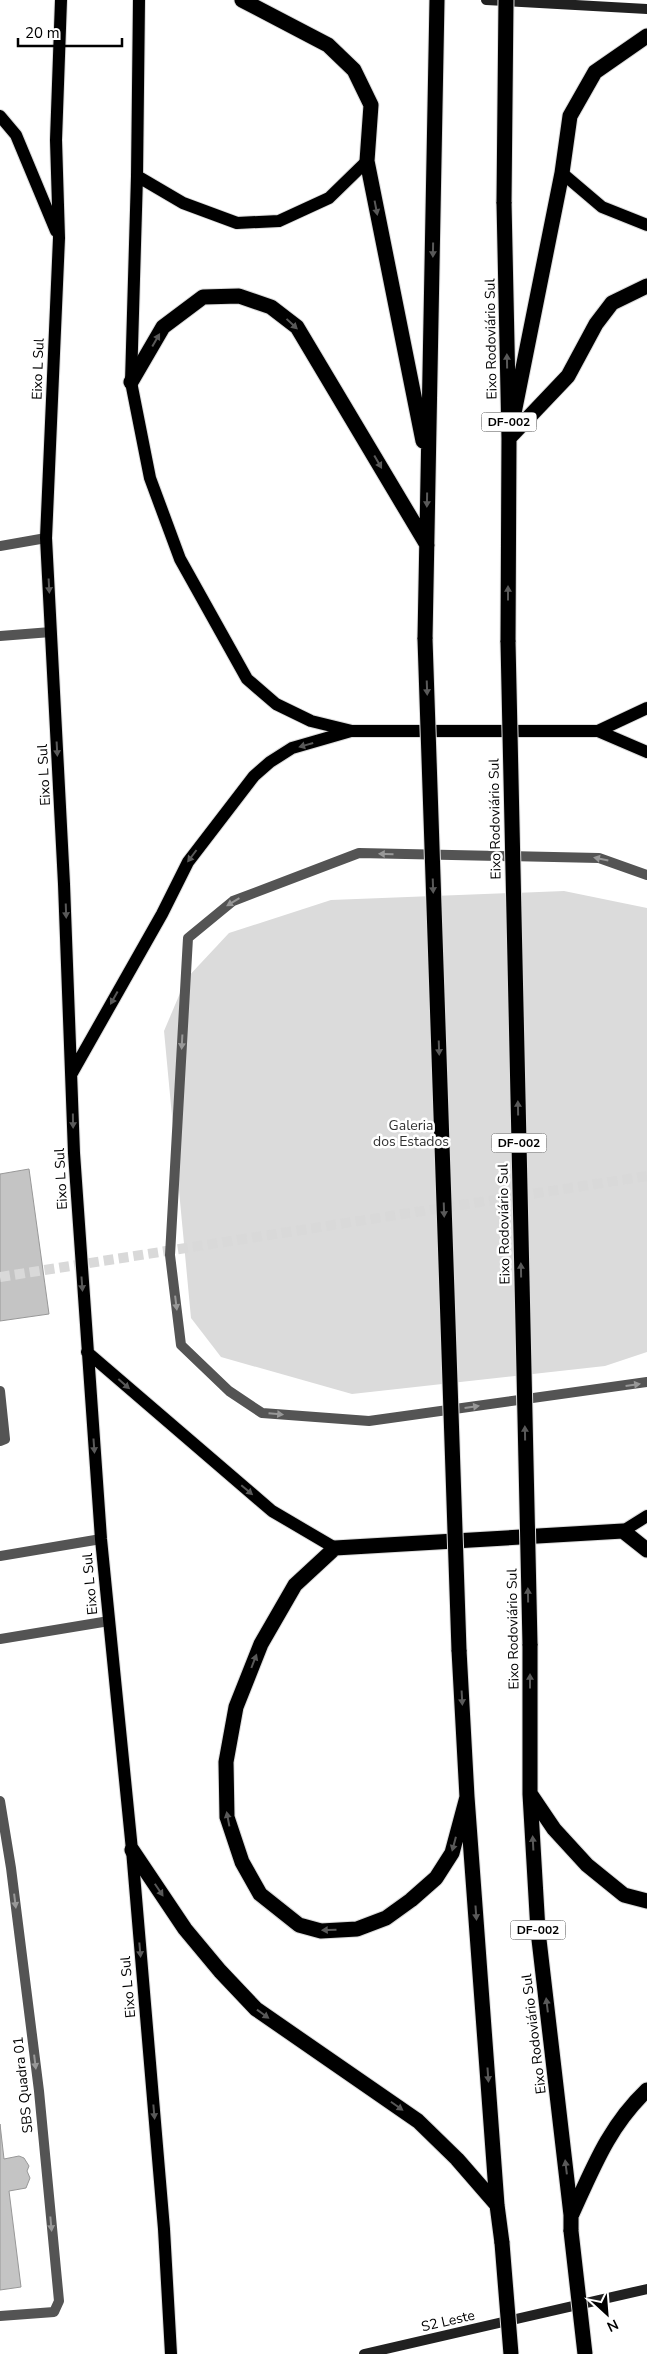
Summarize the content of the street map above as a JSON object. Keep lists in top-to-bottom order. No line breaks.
{"streets":{"highway":["Eixo Rodoviário Sul","DF-002"],"main road":["Eixo L Sul","S2 Leste"],"lane":["SBS Quadra 01"]},"one_way":["Eixo L Sul","SBS Quadra 01"],"parks":["Galeria dos Estados"],"scale_bar":"20 m","north":"bottom right"}
